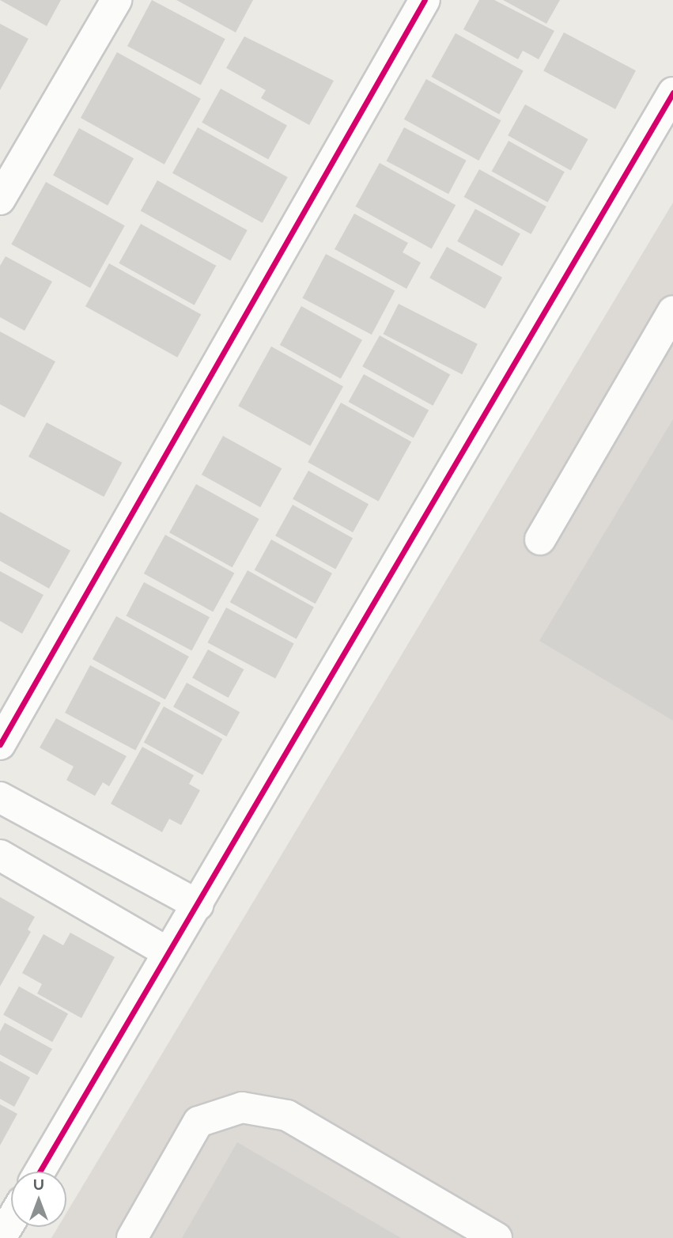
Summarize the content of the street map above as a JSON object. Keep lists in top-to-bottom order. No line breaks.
{"north":"top"}
